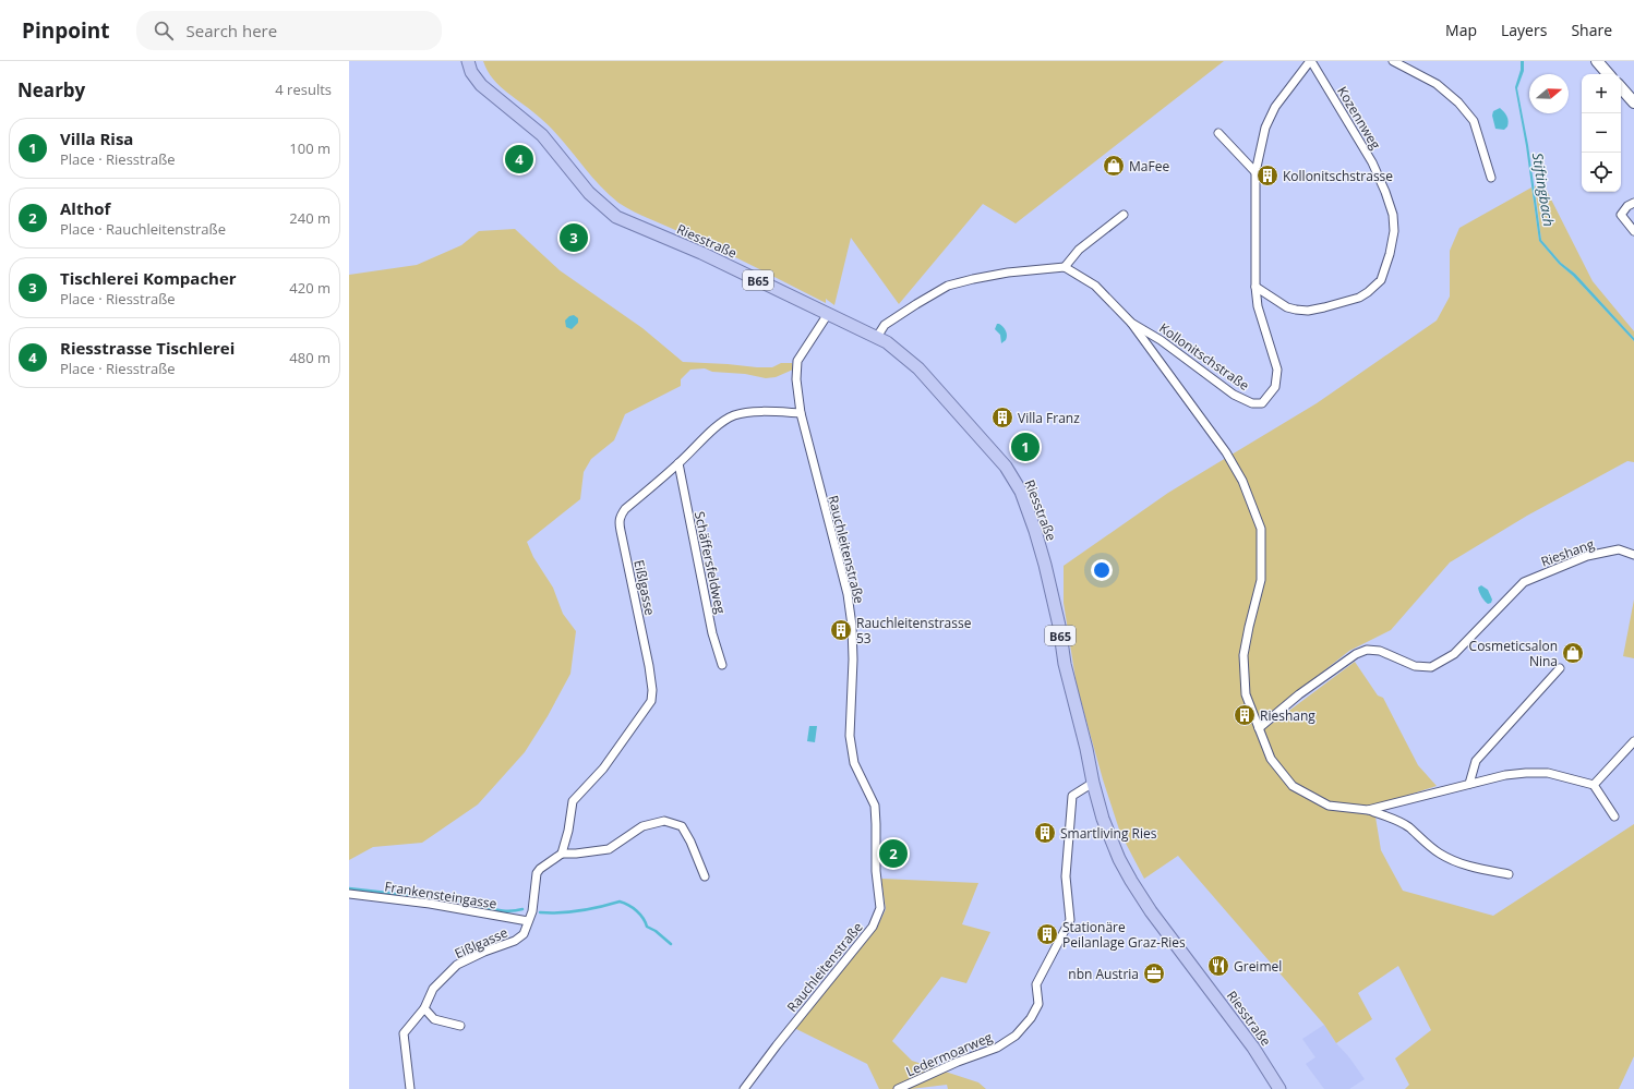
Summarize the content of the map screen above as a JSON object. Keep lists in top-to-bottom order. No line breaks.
{"streets":{"main road":["Riesstraße","B65"],"street":["Kozennweg","Kollonitschstraße","Rauchleitenstraße","Rieshang","Schäffersfeldweg","Eißlgasse","Frankensteingasse","Ledermoarweg"]},"crossings":[["Kozennweg","Kollonitschstraße"],["Riesstraße","Rauchleitenstraße"],["Riesstraße","Ledermoarweg"],["Kollonitschstraße","Rieshang"],["Rauchleitenstraße","Eißlgasse"],["Schäffersfeldweg","Eißlgasse"],["Eißlgasse","Frankensteingasse"]],"water":["Stiftingbach"],"places":{"shop":["MaFee","Cosmeticsalon Nina"],"building":["Kollonitschstrasse","Villa Franz","Rauchleitenstrasse 53","Rieshang","Smartliving Ries","Stationäre Peilanlage Graz-Ries"],"restaurant":["Greimel"],"office":["nbn Austria"]},"north":"right","page":{"header":"Pinpoint","search":"Search here","nav":["Map","Layers","Share"],"heading":["Nearby","4 results"],"map_buttons":["+","−"],"list":[{"mark":"1","name":"Villa Risa","note":"Place · Riesstraße","value":"100 m"},{"mark":"2","name":"Althof","note":"Place · Rauchleitenstraße","value":"240 m"},{"mark":"3","name":"Tischlerei Kompacher","note":"Place · Riesstraße","value":"420 m"},{"mark":"4","name":"Riesstrasse Tischlerei","note":"Place · Riesstraße","value":"480 m"}],"pins":["4","3","1","2"]}}
